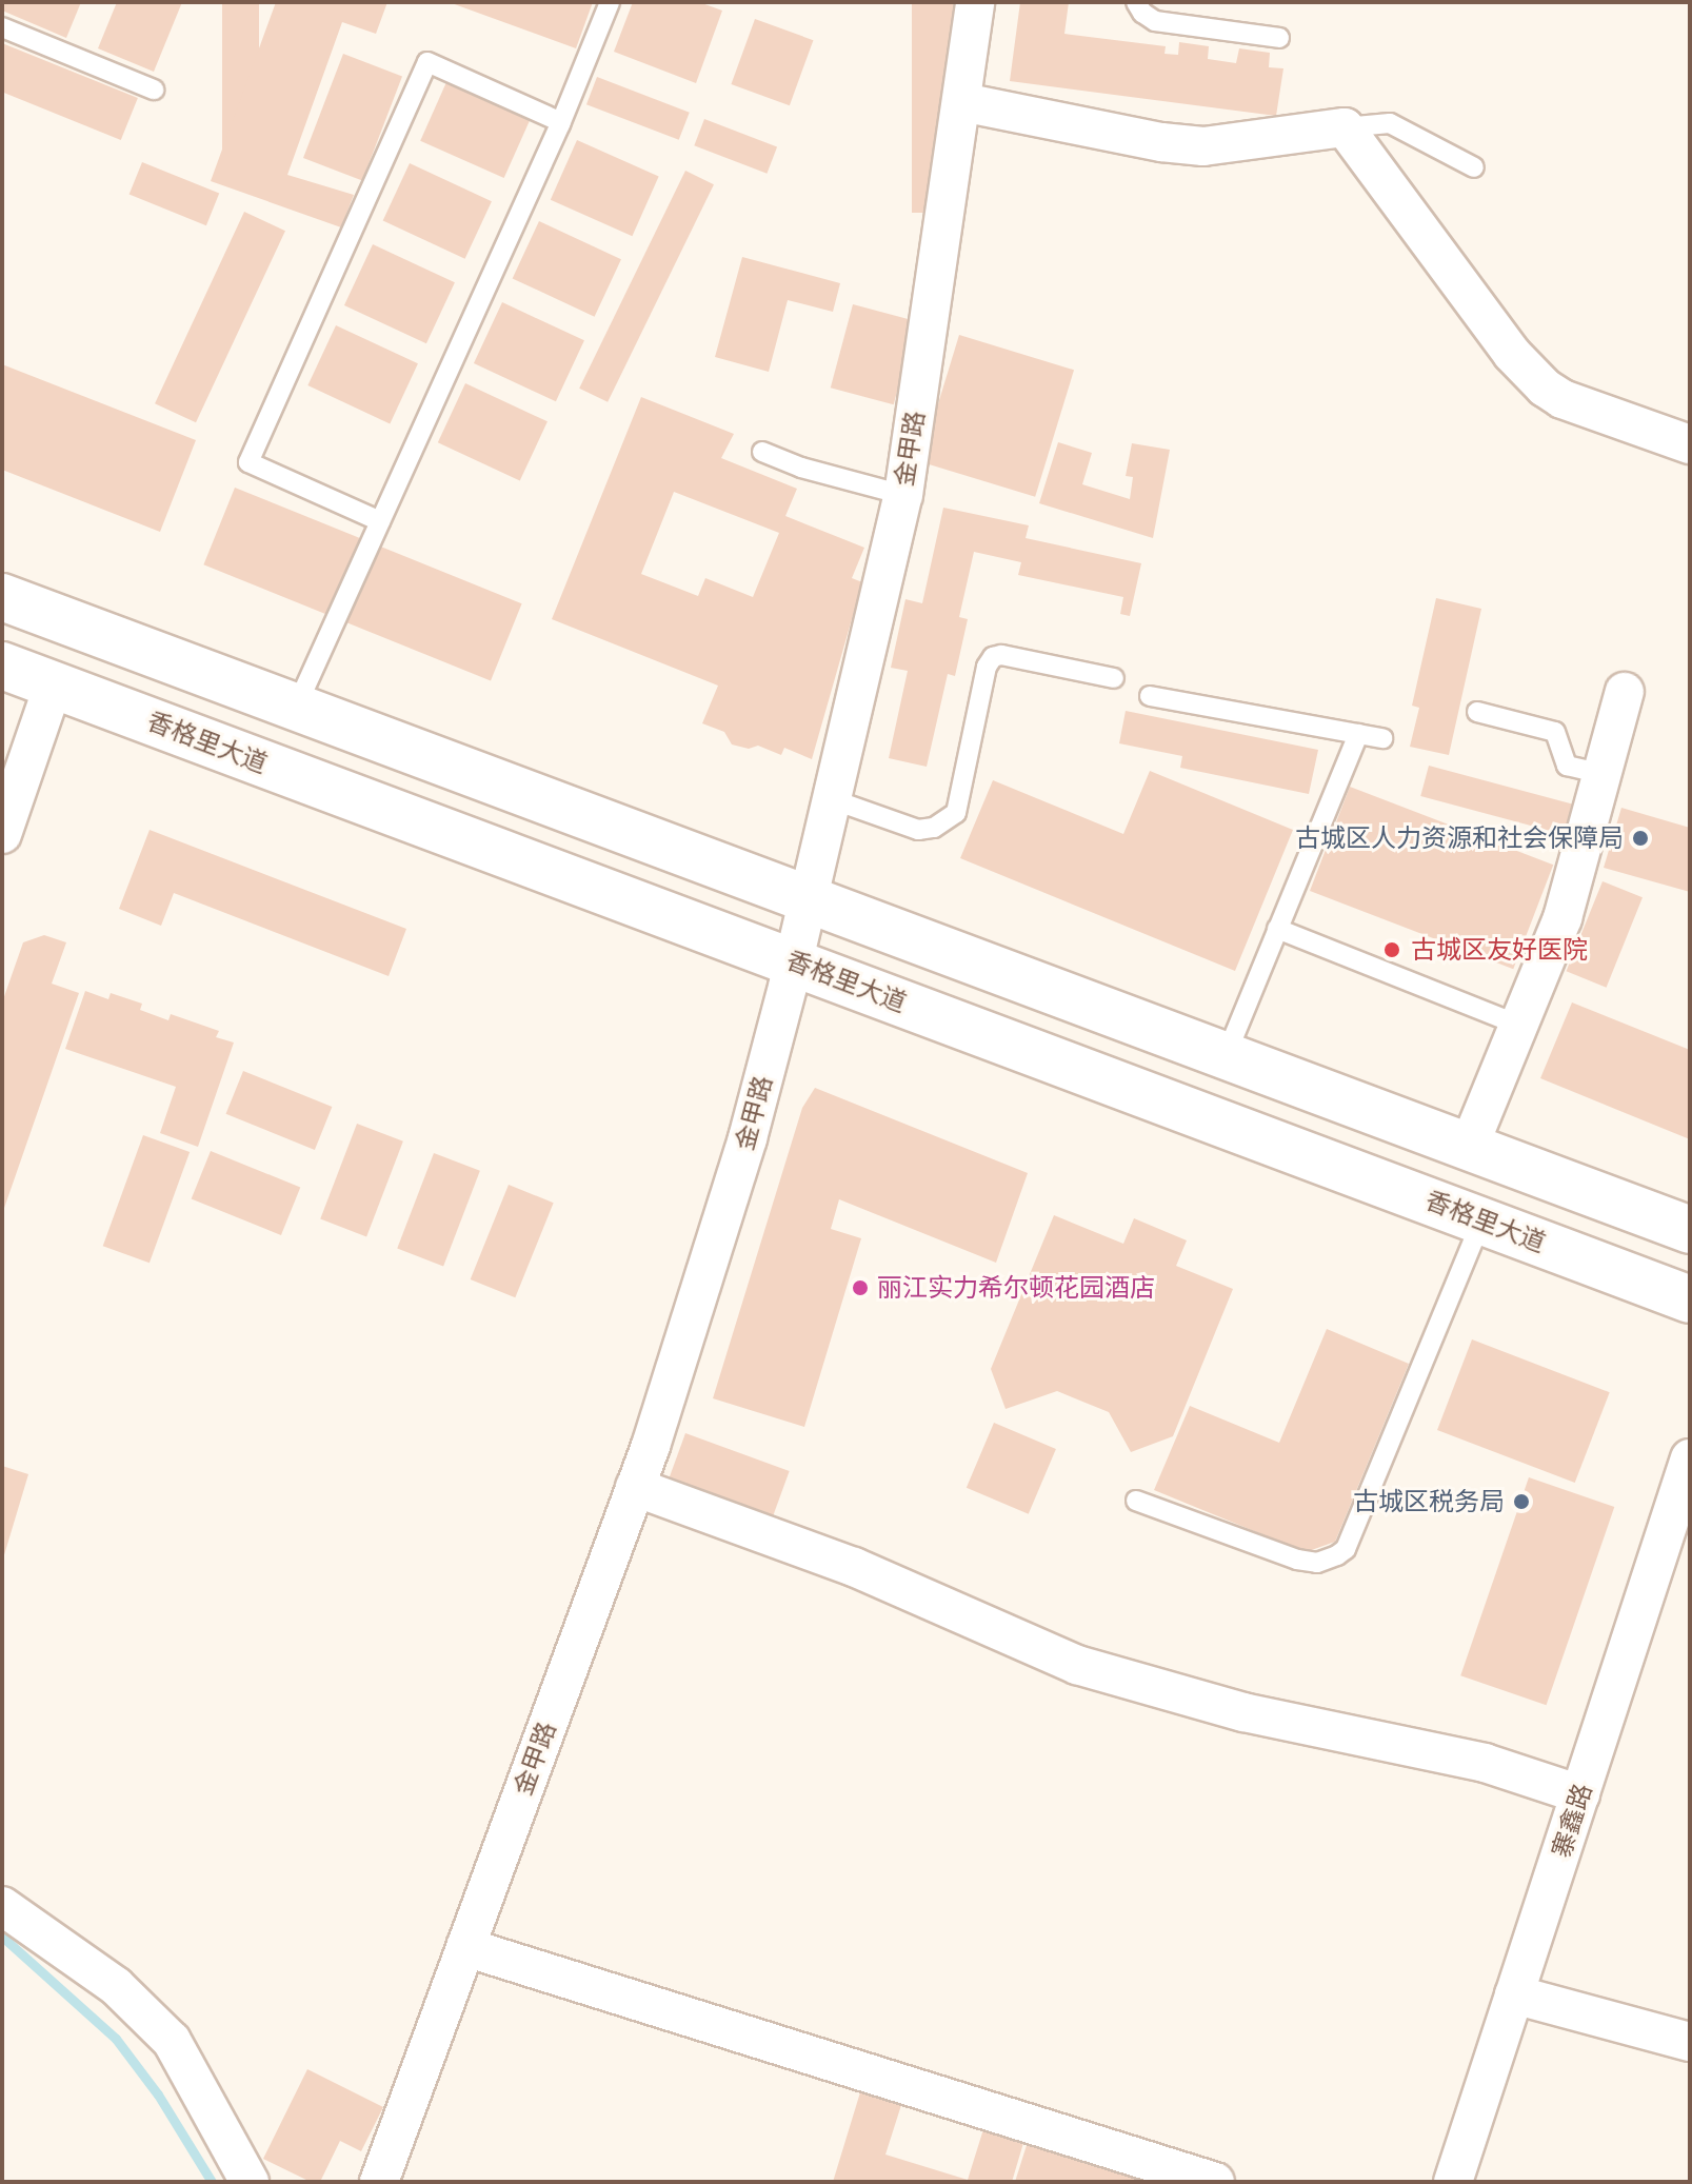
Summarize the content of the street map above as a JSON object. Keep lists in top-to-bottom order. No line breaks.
{"streets":{"main road":["香格里大道"],"street":["金甲路","寨鑫路"]},"crossings":[["金甲路","香格里大道"]],"places":["古城区人力资源和社会保障局","古城区友好医院","丽江实力希尔顿花园酒店","古城区税务局"]}
